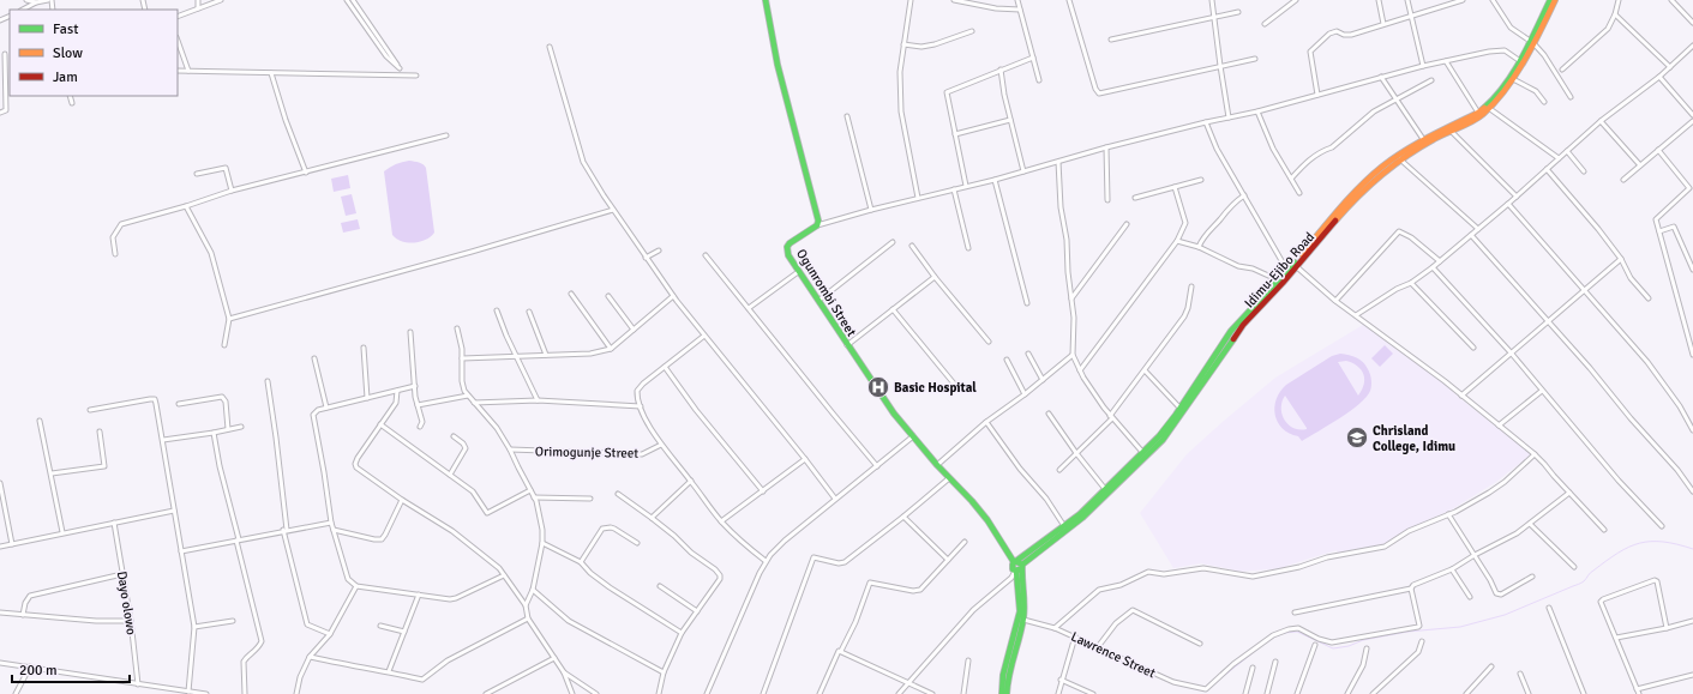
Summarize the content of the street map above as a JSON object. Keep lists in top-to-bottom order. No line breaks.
{"streets":{"main road":["Idimu-Ejibo Road","Ogunrombi Street"],"street":["Orimogunje Street","Dayo olowo","Lawrence Street"]},"crossings":[["Idimu-Ejibo Road","Ogunrombi Street"]],"places":{"hospital":["Basic Hospital"],"school or university":["Chrisland College, Idimu"]},"legend":["Fast","Slow","Jam"],"scale_bar":"200 m"}
